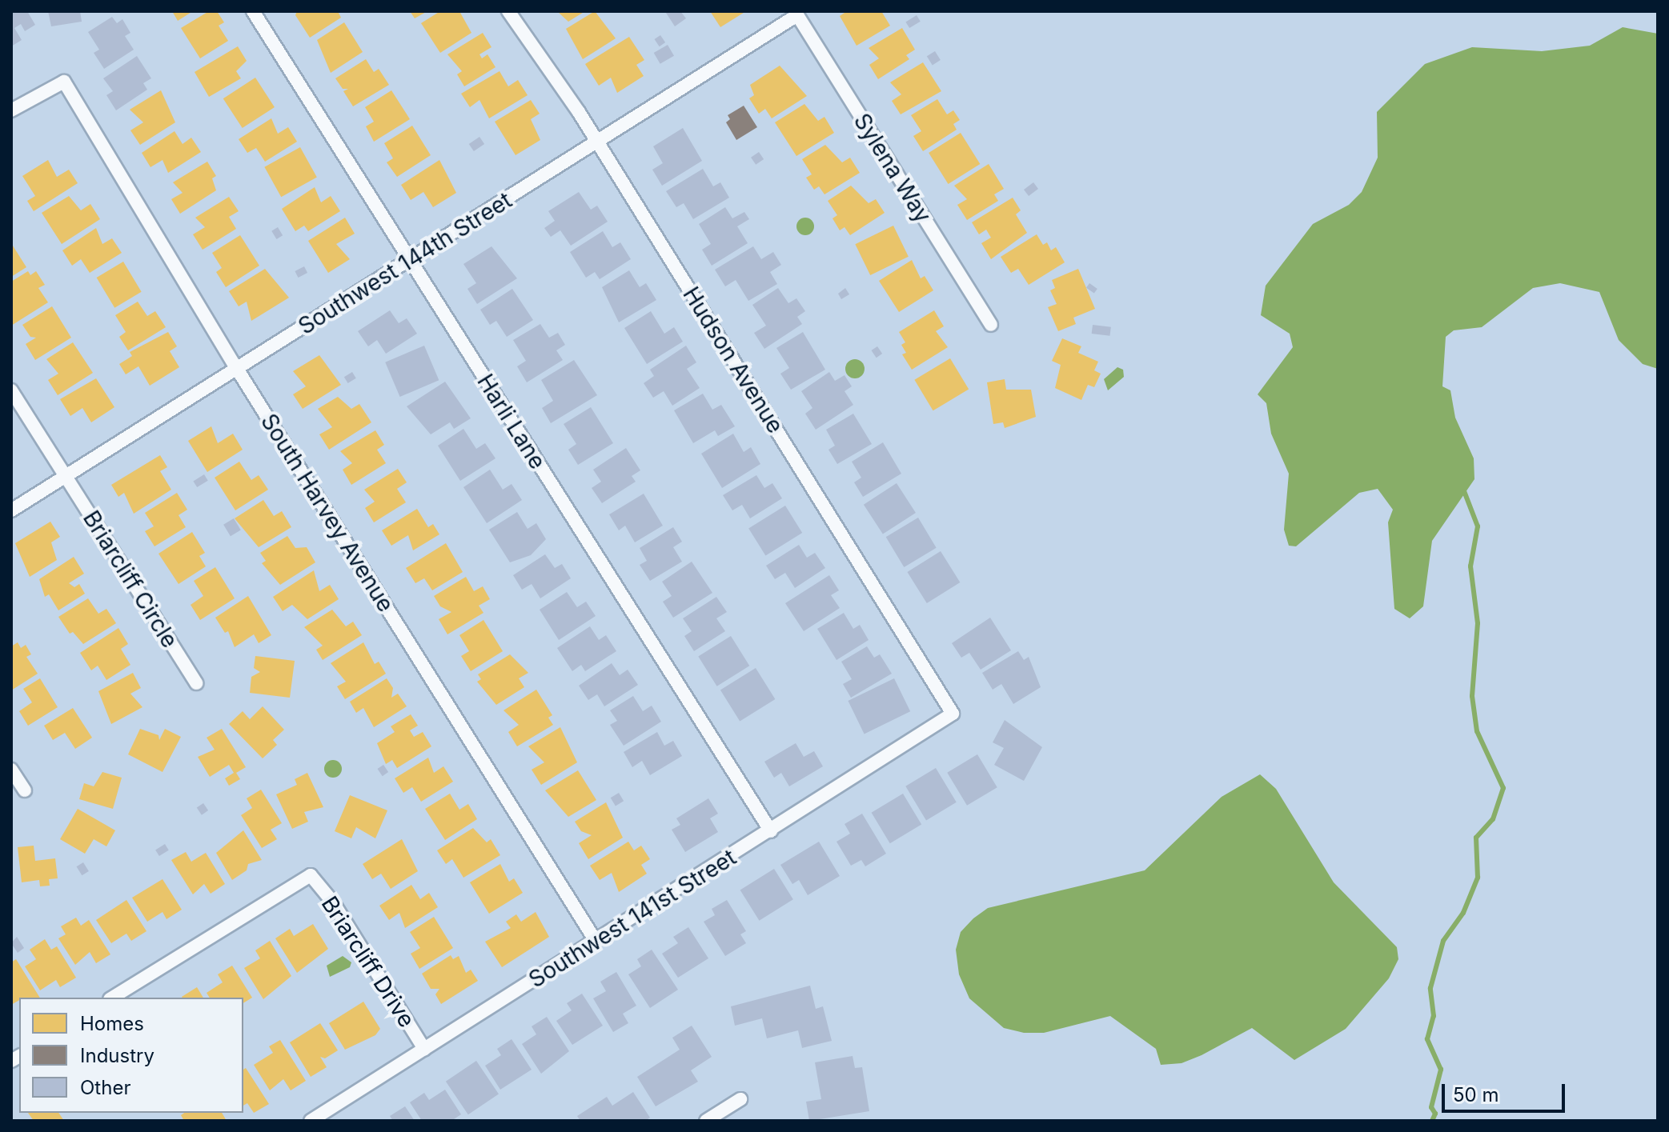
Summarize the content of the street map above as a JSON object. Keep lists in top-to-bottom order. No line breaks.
{"streets":{"street":["Sylena Way","Southwest 144th Street","Hudson Avenue","Harli Lane","South Harvey Avenue","Briarcliff Circle","Southwest 141st Street","Briarcliff Drive"]},"crossings":[["Sylena Way","Southwest 144th Street"],["Southwest 144th Street","Hudson Avenue"],["Southwest 144th Street","Harli Lane"],["Southwest 144th Street","South Harvey Avenue"],["Southwest 144th Street","Briarcliff Circle"],["Hudson Avenue","Southwest 141st Street"],["Harli Lane","Southwest 141st Street"],["South Harvey Avenue","Southwest 141st Street"],["Southwest 141st Street","Briarcliff Drive"]],"legend":["Homes","Industry","Other"],"scale_bar":"50 m"}
